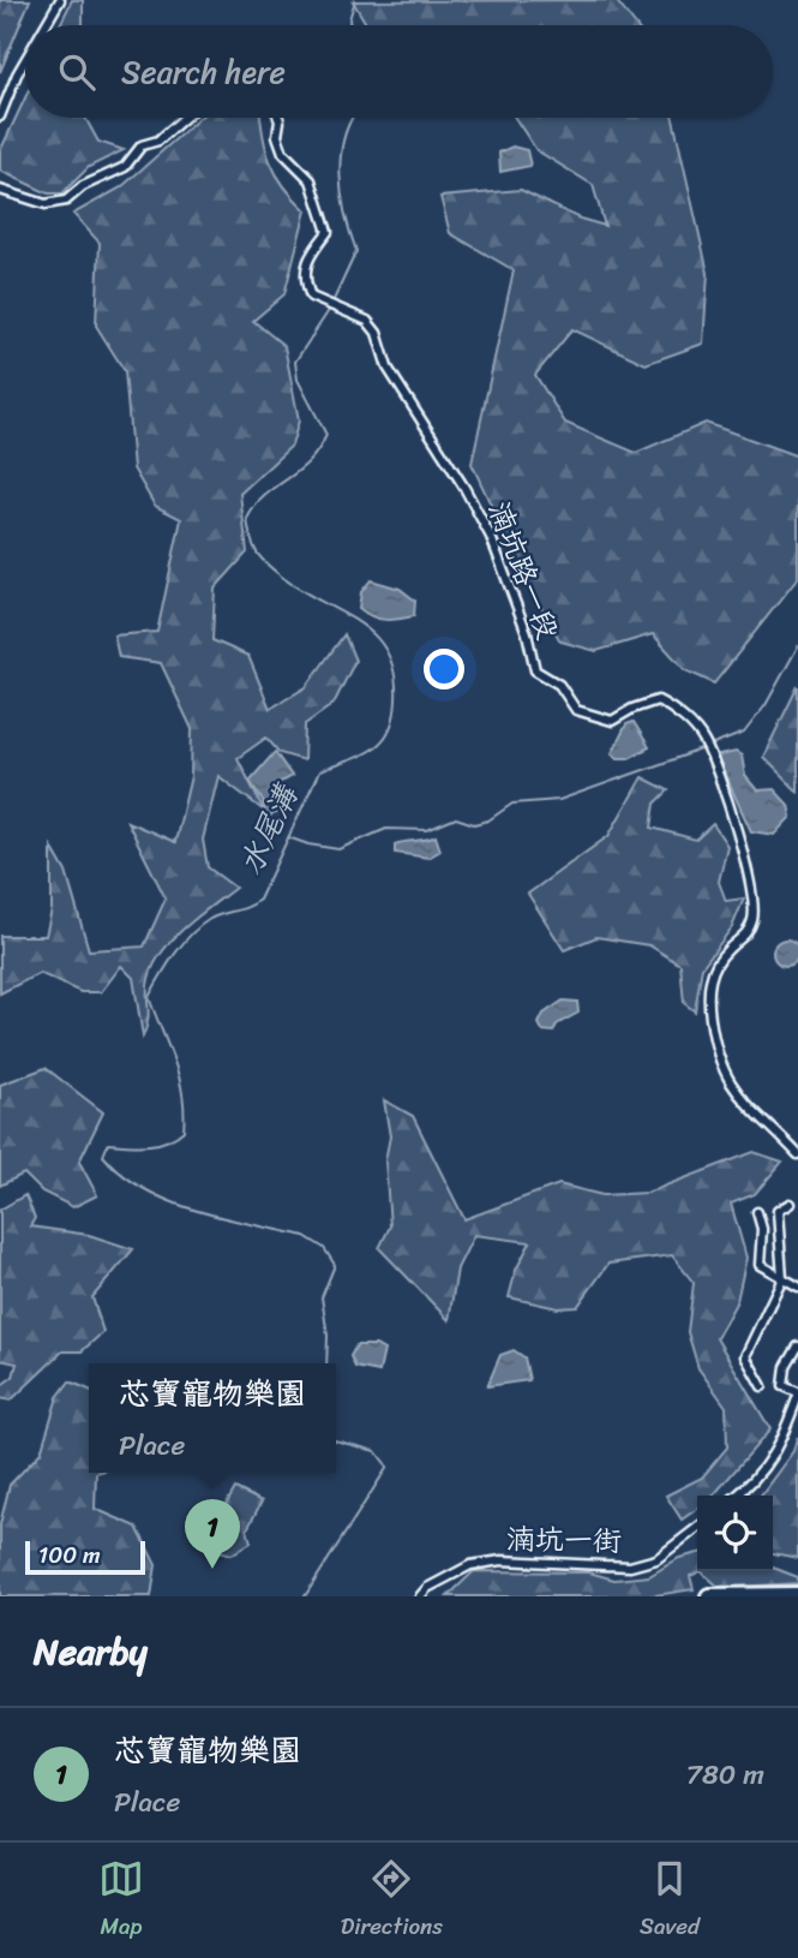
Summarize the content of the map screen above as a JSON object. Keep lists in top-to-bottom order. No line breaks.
{"streets":{"street":["湳坑路一段","湳坑一街"]},"water":["水尾溝"],"scale_bar":"100 m","page":{"search":"Search here","popup":["芯寶寵物樂園","Place"],"pins":"1","scale":"100 m","heading":"Nearby","list":[{"mark":"1","name":"芯寶寵物樂園","note":"Place","value":"780 m"}],"nav":["Map","Directions","Saved"]}}
